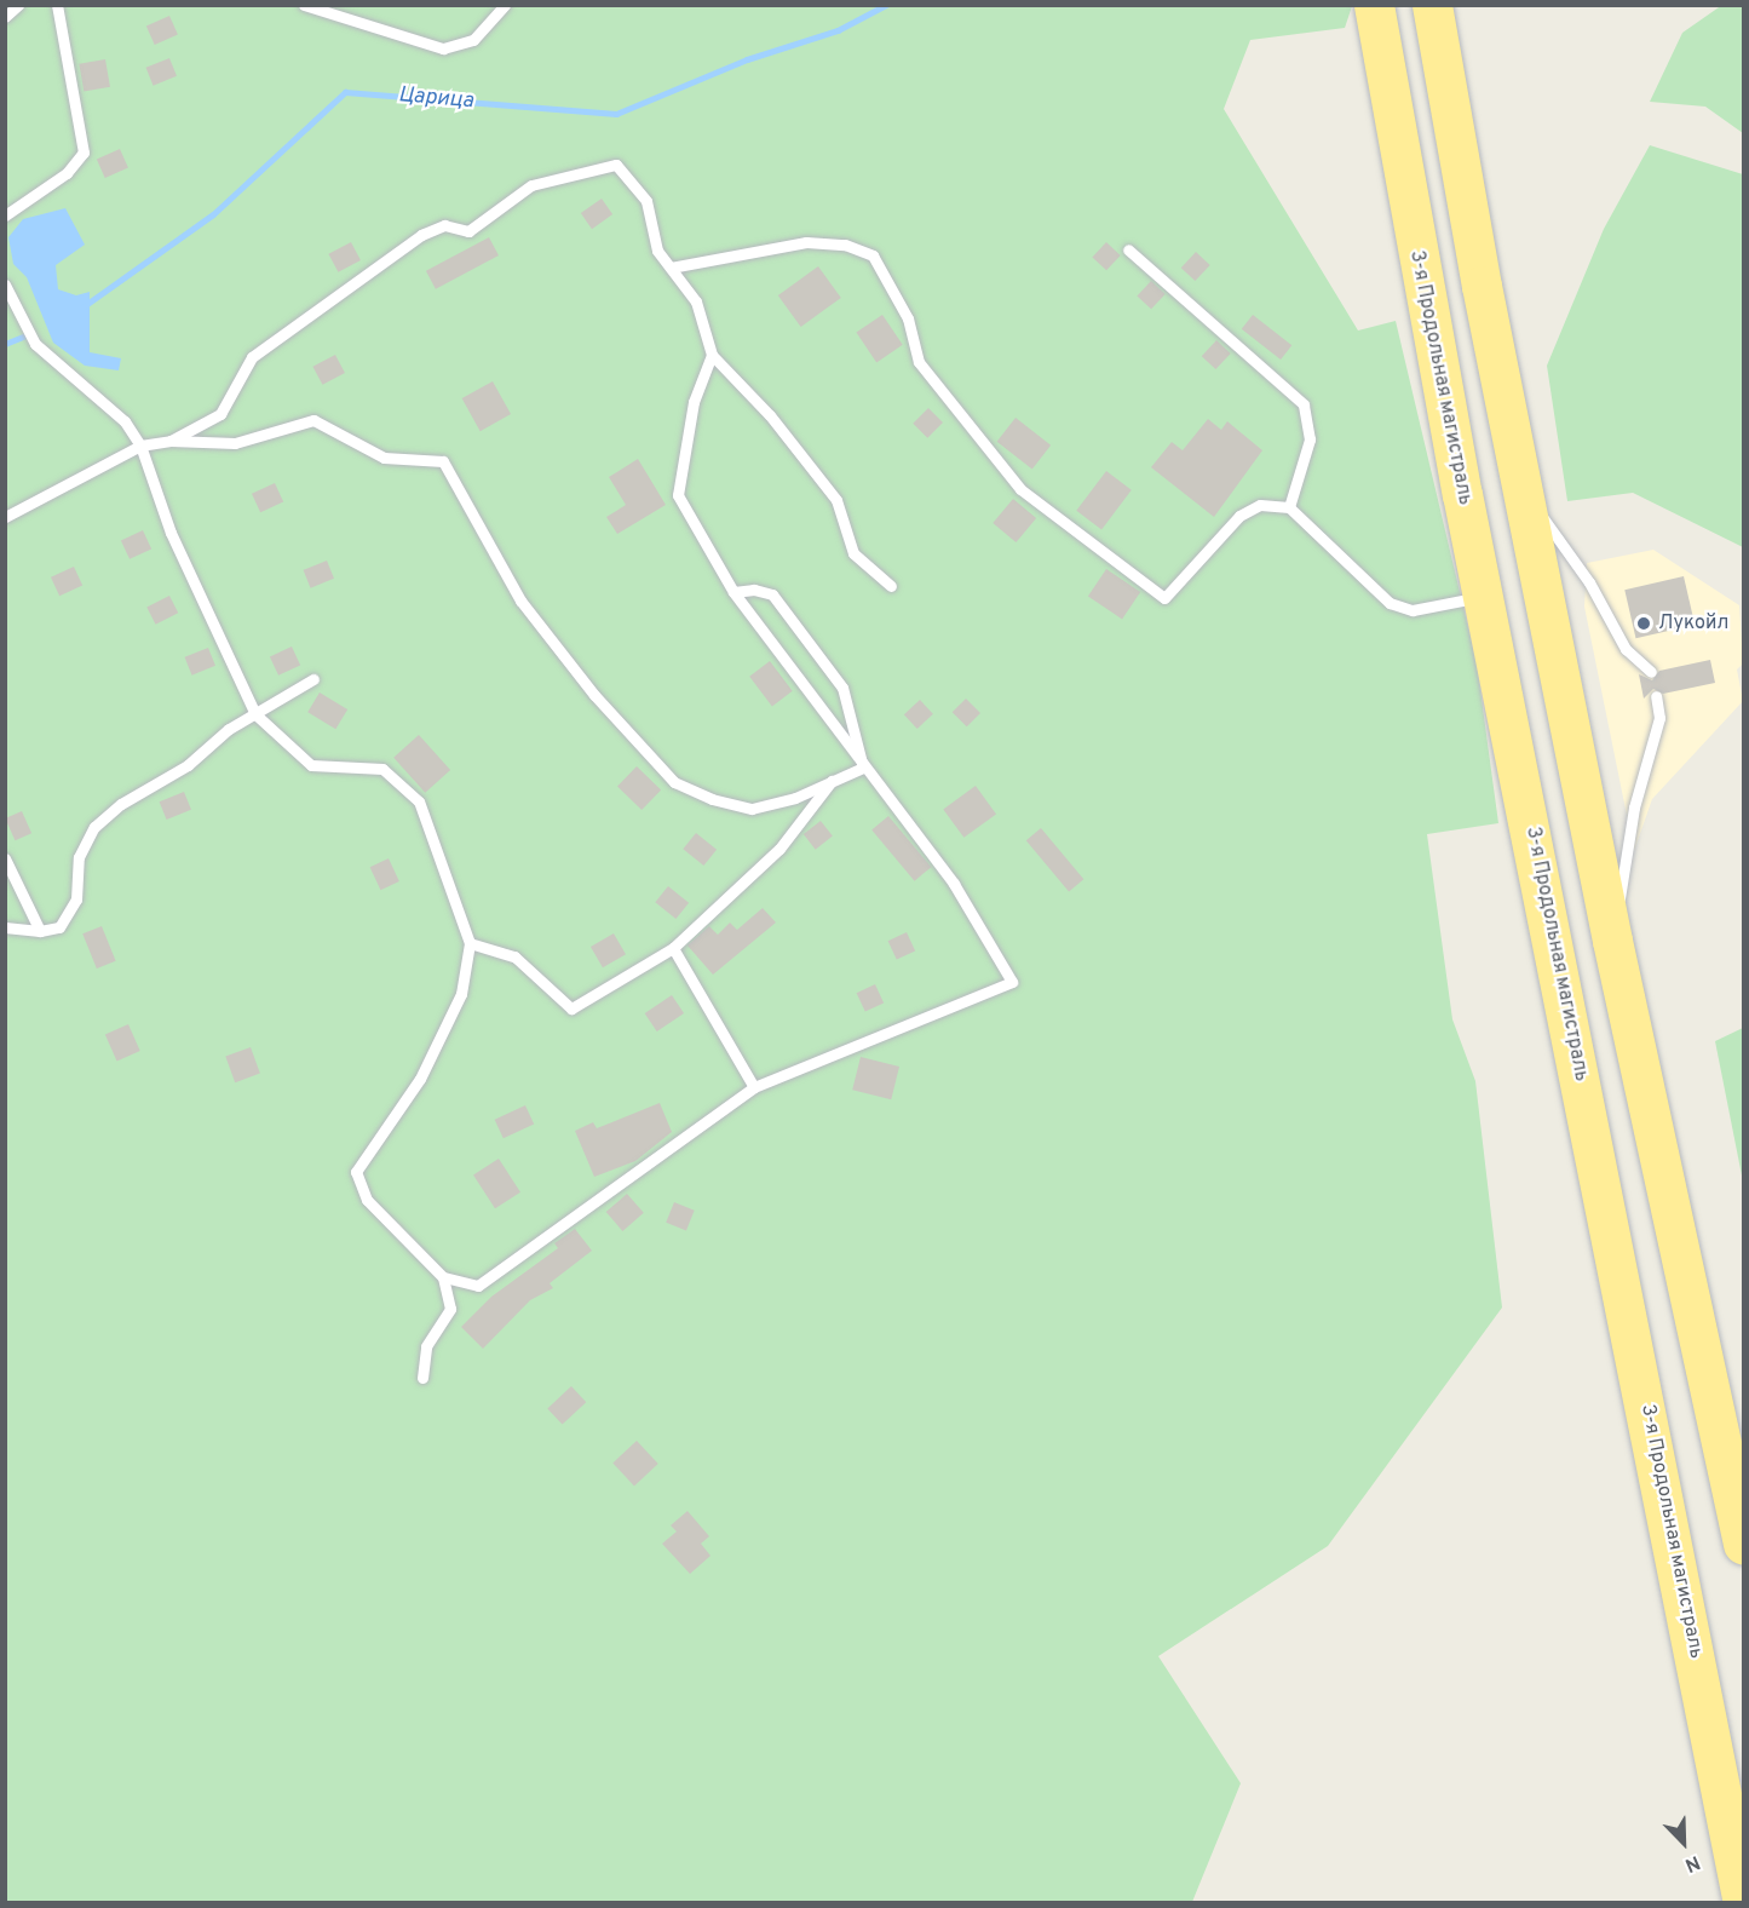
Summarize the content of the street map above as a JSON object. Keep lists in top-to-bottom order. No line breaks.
{"streets":{"highway":["3-я Продольная магистраль"]},"water":["Царица"],"places":["Лукойл"],"north":"bottom right"}
